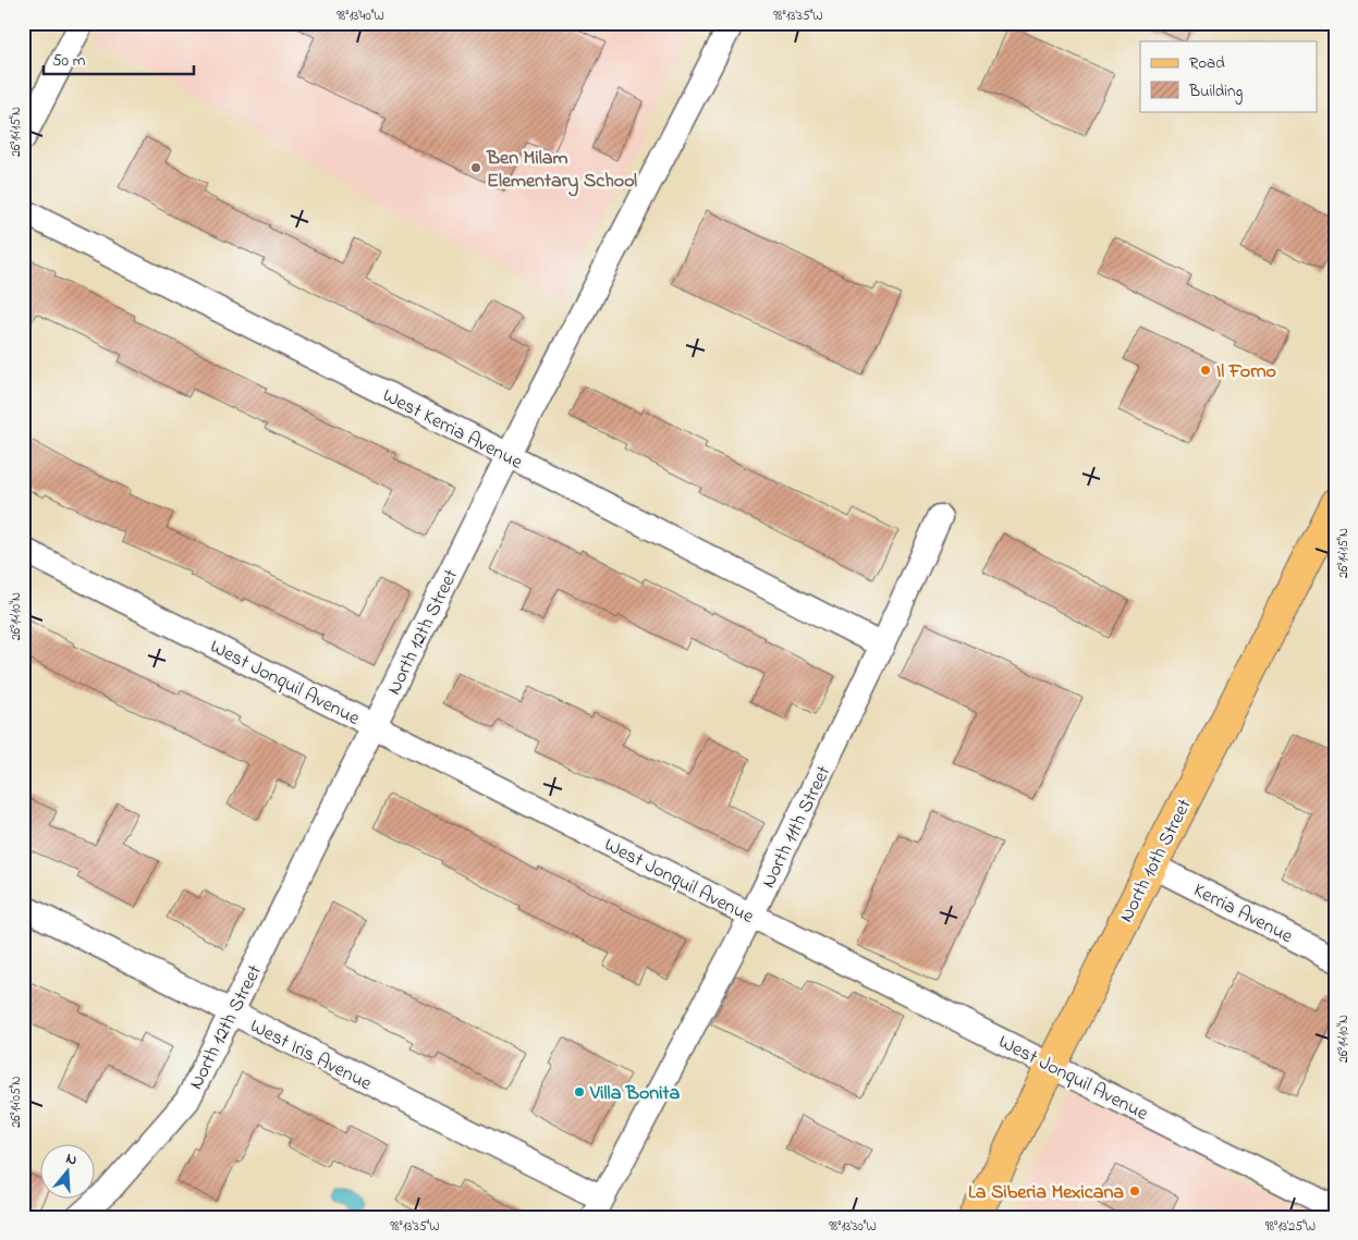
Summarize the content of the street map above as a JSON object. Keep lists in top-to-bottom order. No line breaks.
{"streets":{"main road":["North 10th Street"],"street":["West Kerria Avenue","North 12th Street","West Jonquil Avenue","North 11th Street","Kerria Avenue","West Iris Avenue"]},"crossings":[["West Kerria Avenue","North 12th Street"],["West Kerria Avenue","North 11th Street"],["North 12th Street","West Jonquil Avenue"],["North 12th Street","West Iris Avenue"],["West Jonquil Avenue","North 11th Street"],["West Jonquil Avenue","North 10th Street"],["North 11th Street","West Iris Avenue"],["North 10th Street","Kerria Avenue"]],"places":["Ben Milam Elementary School","Il Forno","Villa Bonita","La Siberia Mexicana"],"legend":["Road","Building"],"scale_bar":"50 m","north":"top","coordinates":["98°13'40\"W","98°13'35\"W","26°14'15\"N","26°14'10\"N","26°14'05\"N","98°13'30\"W","98°13'25\"W"]}
